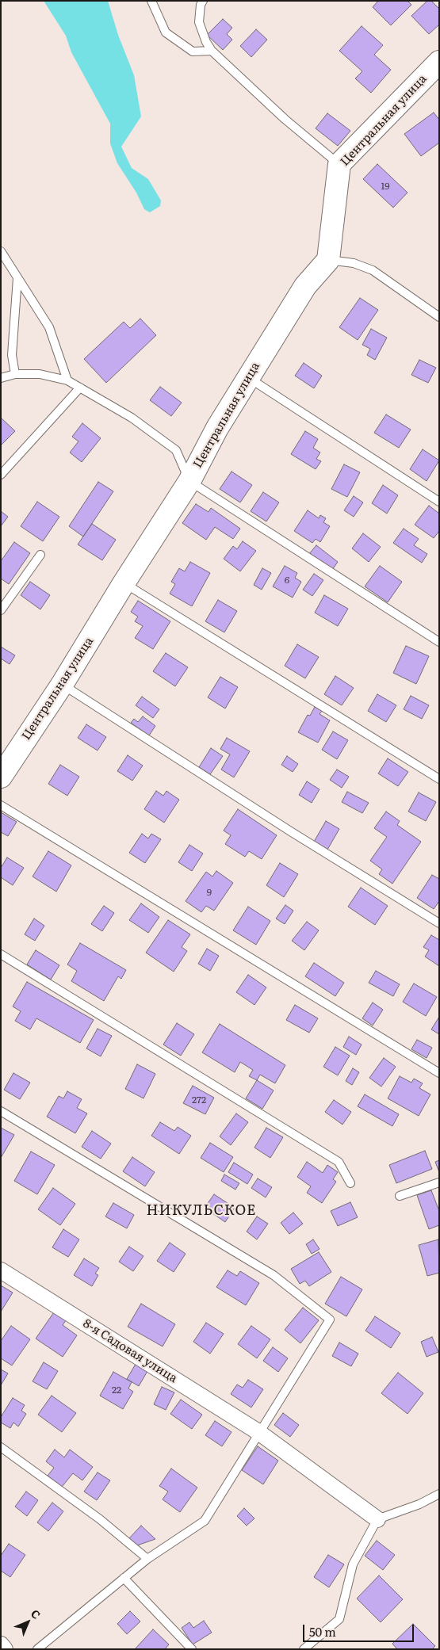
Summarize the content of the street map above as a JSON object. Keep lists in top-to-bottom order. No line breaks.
{"streets":{"street":["Центральная улица","8-я Садовая улица"]},"districts":["НИКУЛЬСКОЕ"],"house_numbers":["19","6","9","272","22"],"scale_bar":"50 m","north":"top right"}
